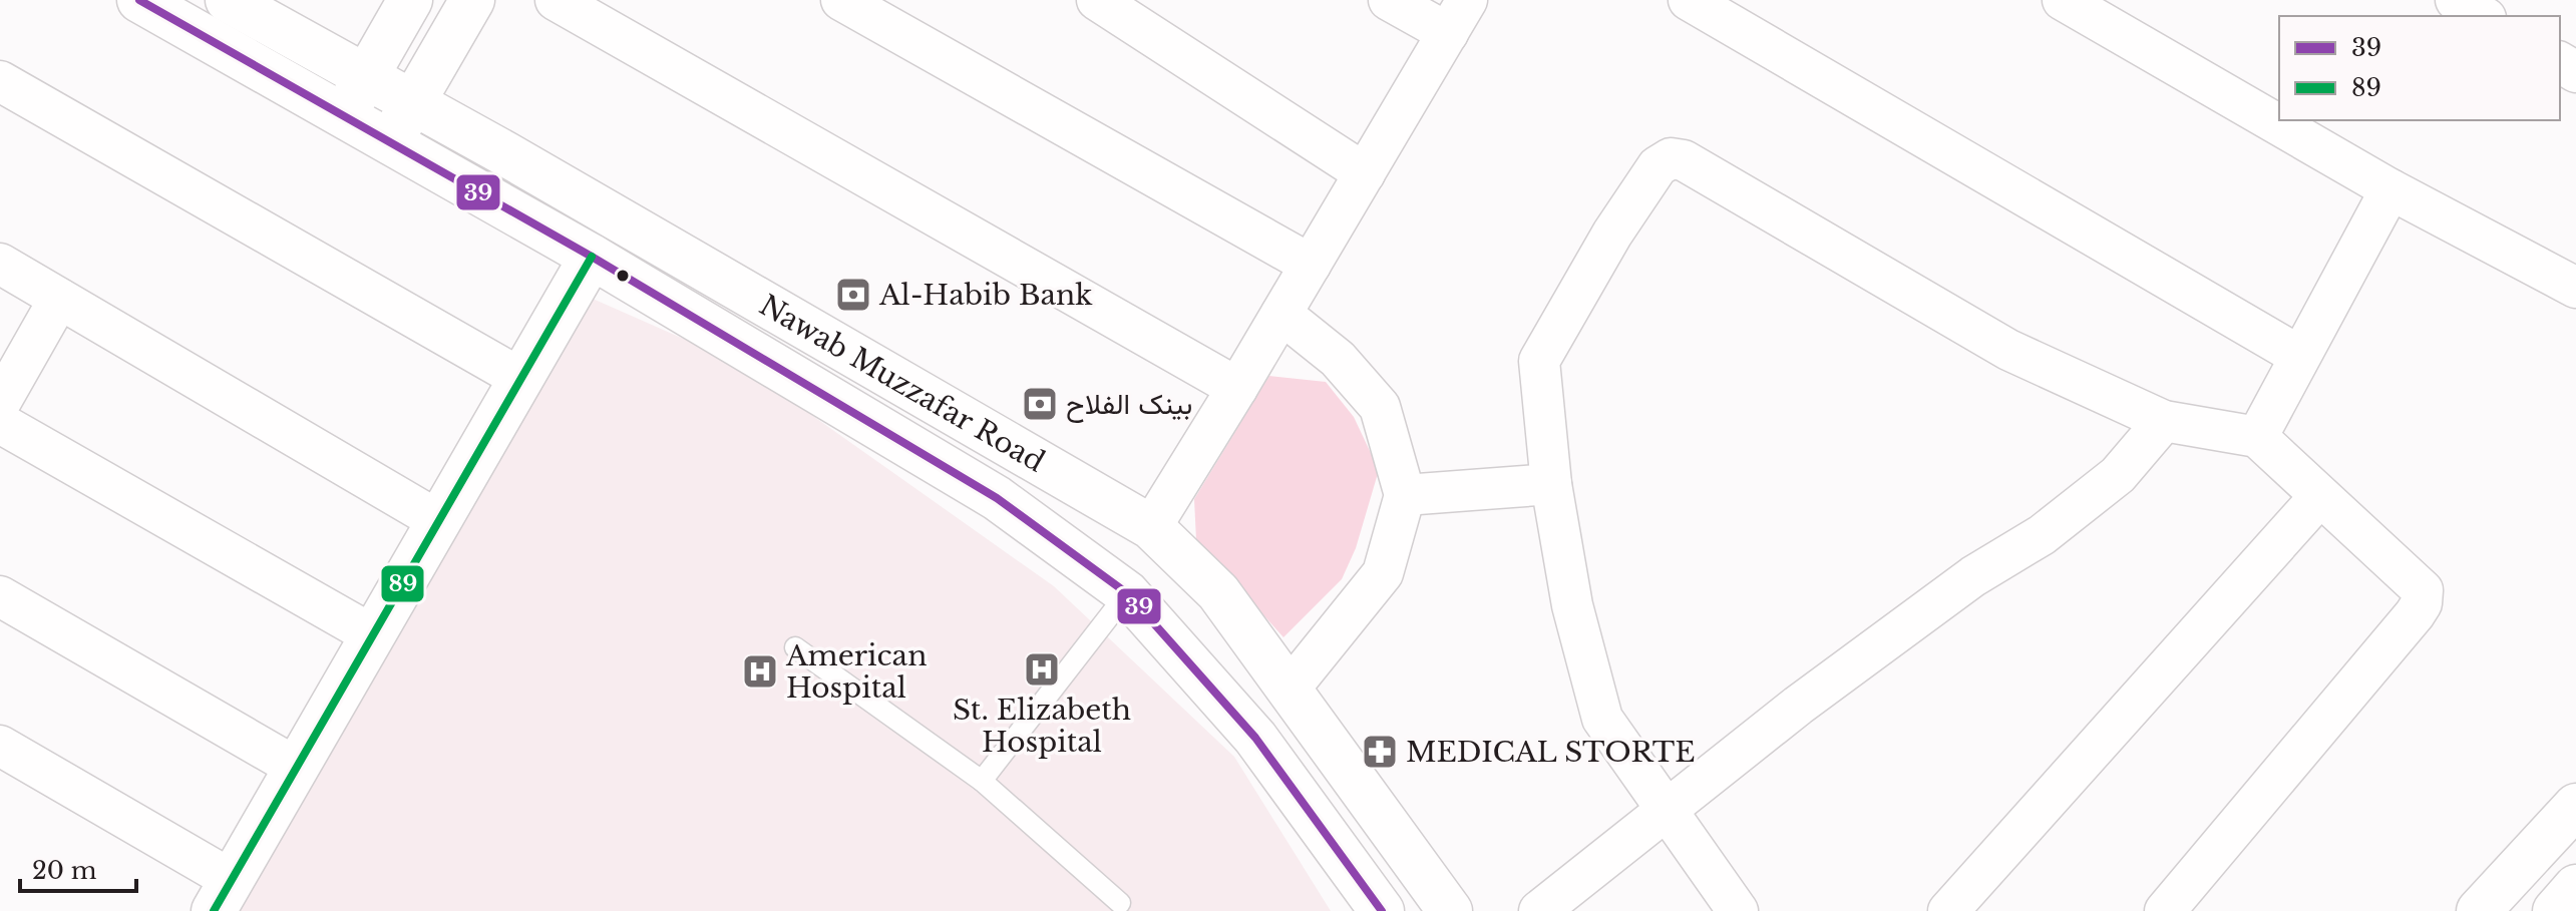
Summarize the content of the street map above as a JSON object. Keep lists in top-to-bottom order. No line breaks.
{"streets":{"street":["Nawab Muzzafar Road"]},"places":{"bank":["Al-Habib Bank","بینک الفلاح"],"hospital":["St. Elizabeth Hospital","American Hospital"],"pharmacy":["MEDICAL STORTE"]},"lines":["transit line 39","transit line 89"],"legend":["39","89"],"scale_bar":"20 m"}
